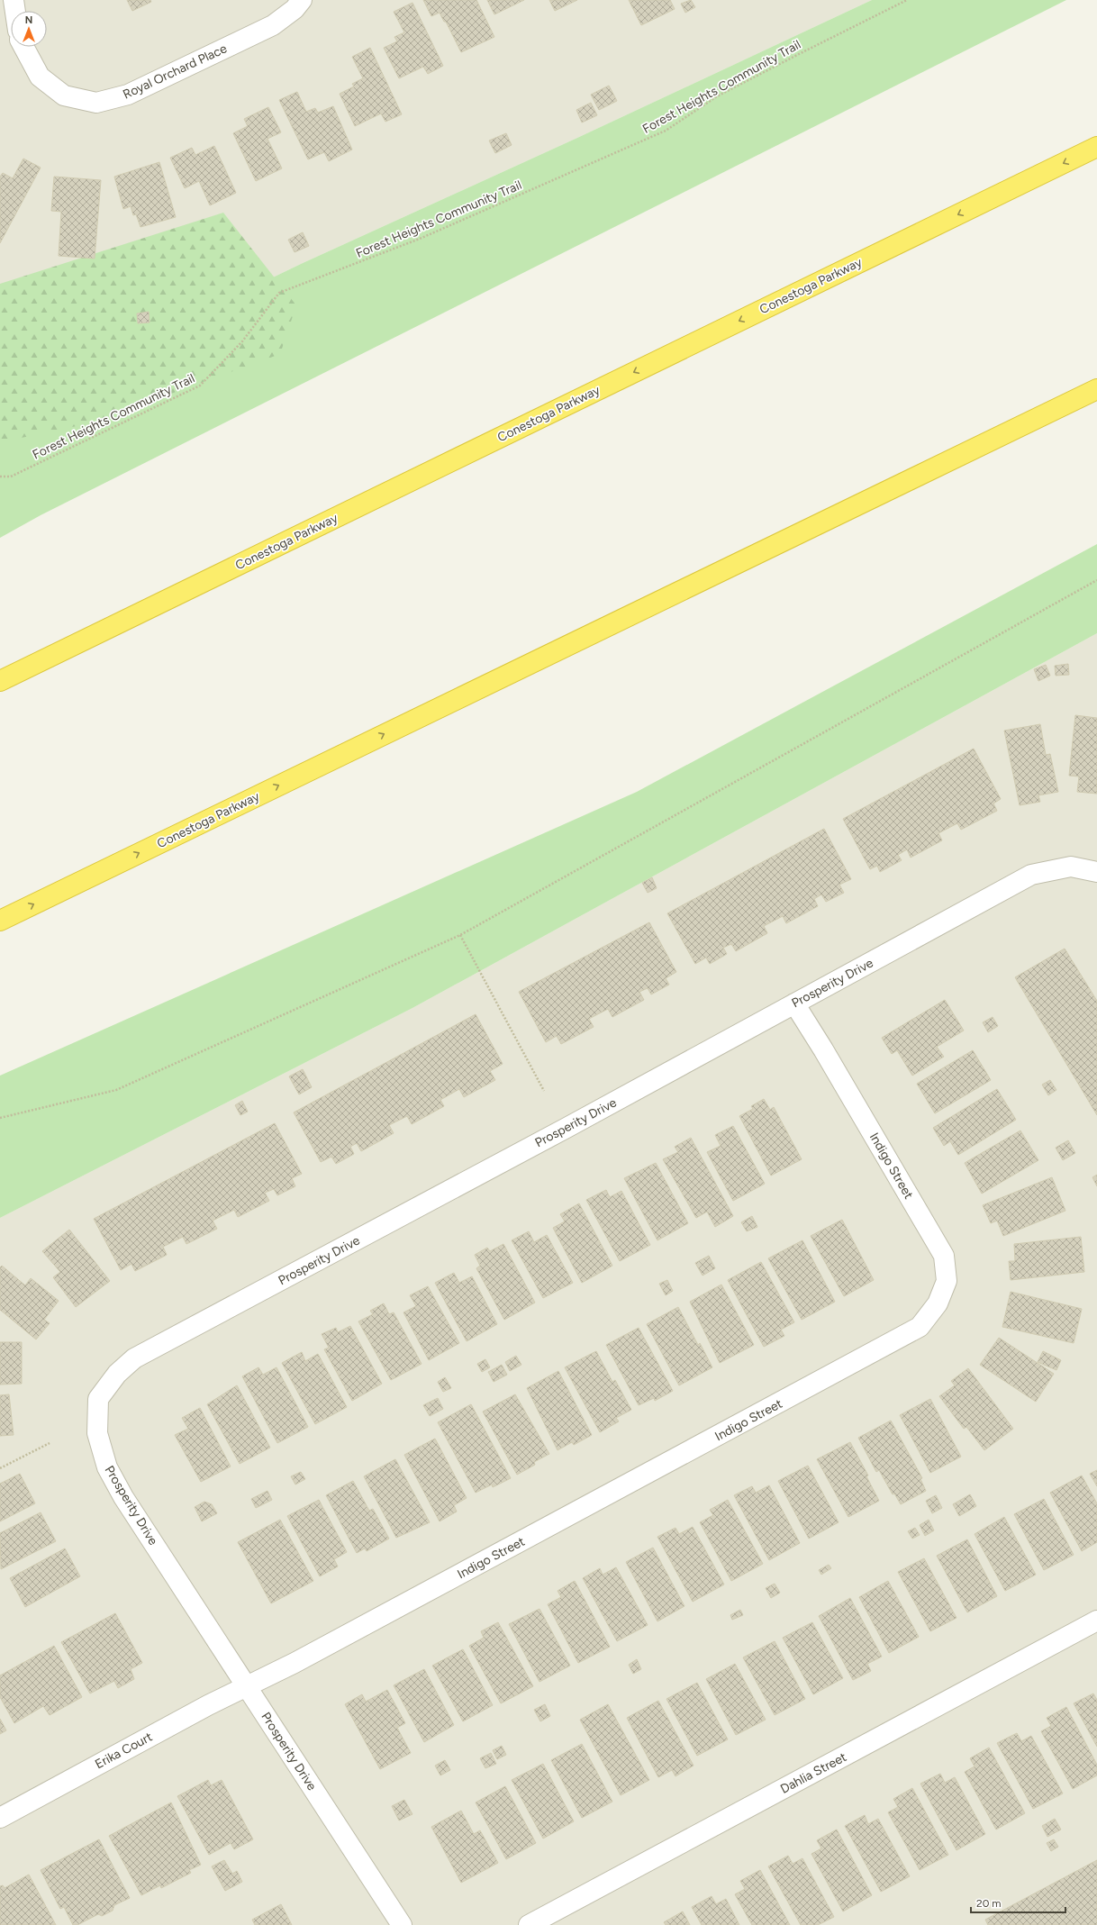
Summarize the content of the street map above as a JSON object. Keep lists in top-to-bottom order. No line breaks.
{"streets":{"highway":["Conestoga Parkway"],"street":["Royal Orchard Place","Prosperity Drive","Indigo Street","Erika Court","Dahlia Street"],"path":["Forest Heights Community Trail"]},"crossings":[["Prosperity Drive","Indigo Street"],["Prosperity Drive","Erika Court"],["Indigo Street","Erika Court"]],"scale_bar":"20 m","north":"top"}
